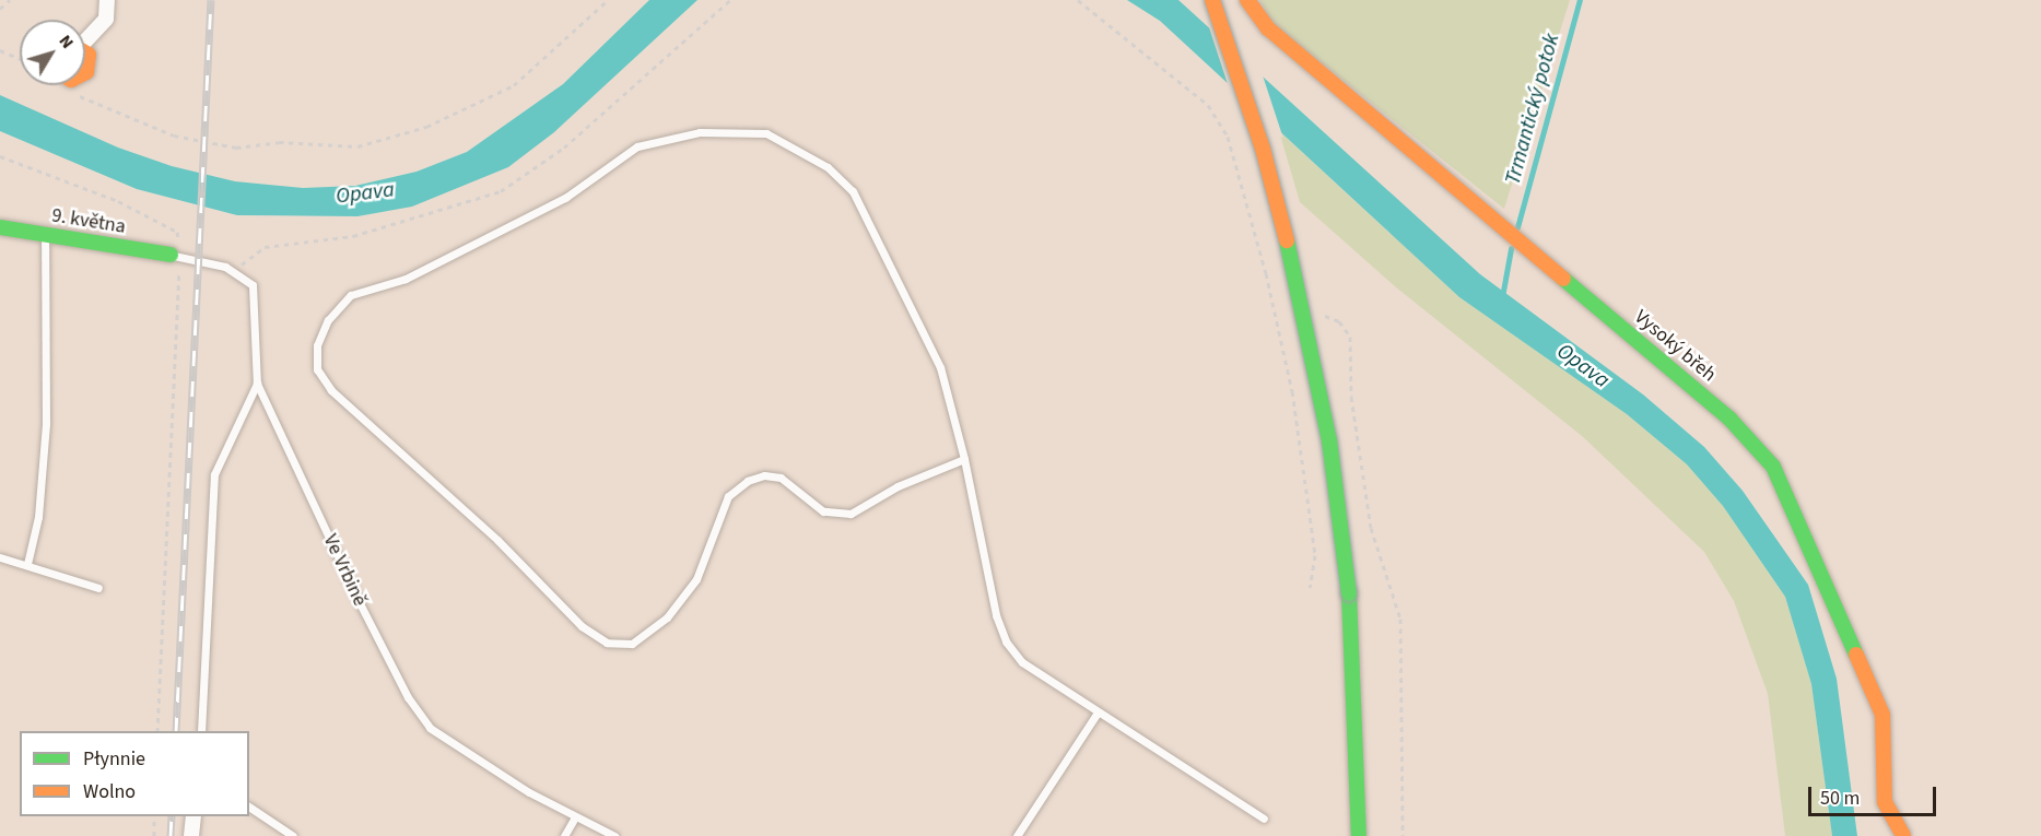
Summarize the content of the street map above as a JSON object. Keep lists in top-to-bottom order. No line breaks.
{"streets":{"street":["9. května","Vysoký břeh"],"lane":["Ve Vrbině"]},"water":["Trmantický potok","Opava"],"legend":["Płynnie","Wolno"],"scale_bar":"50 m","north":"top right"}
